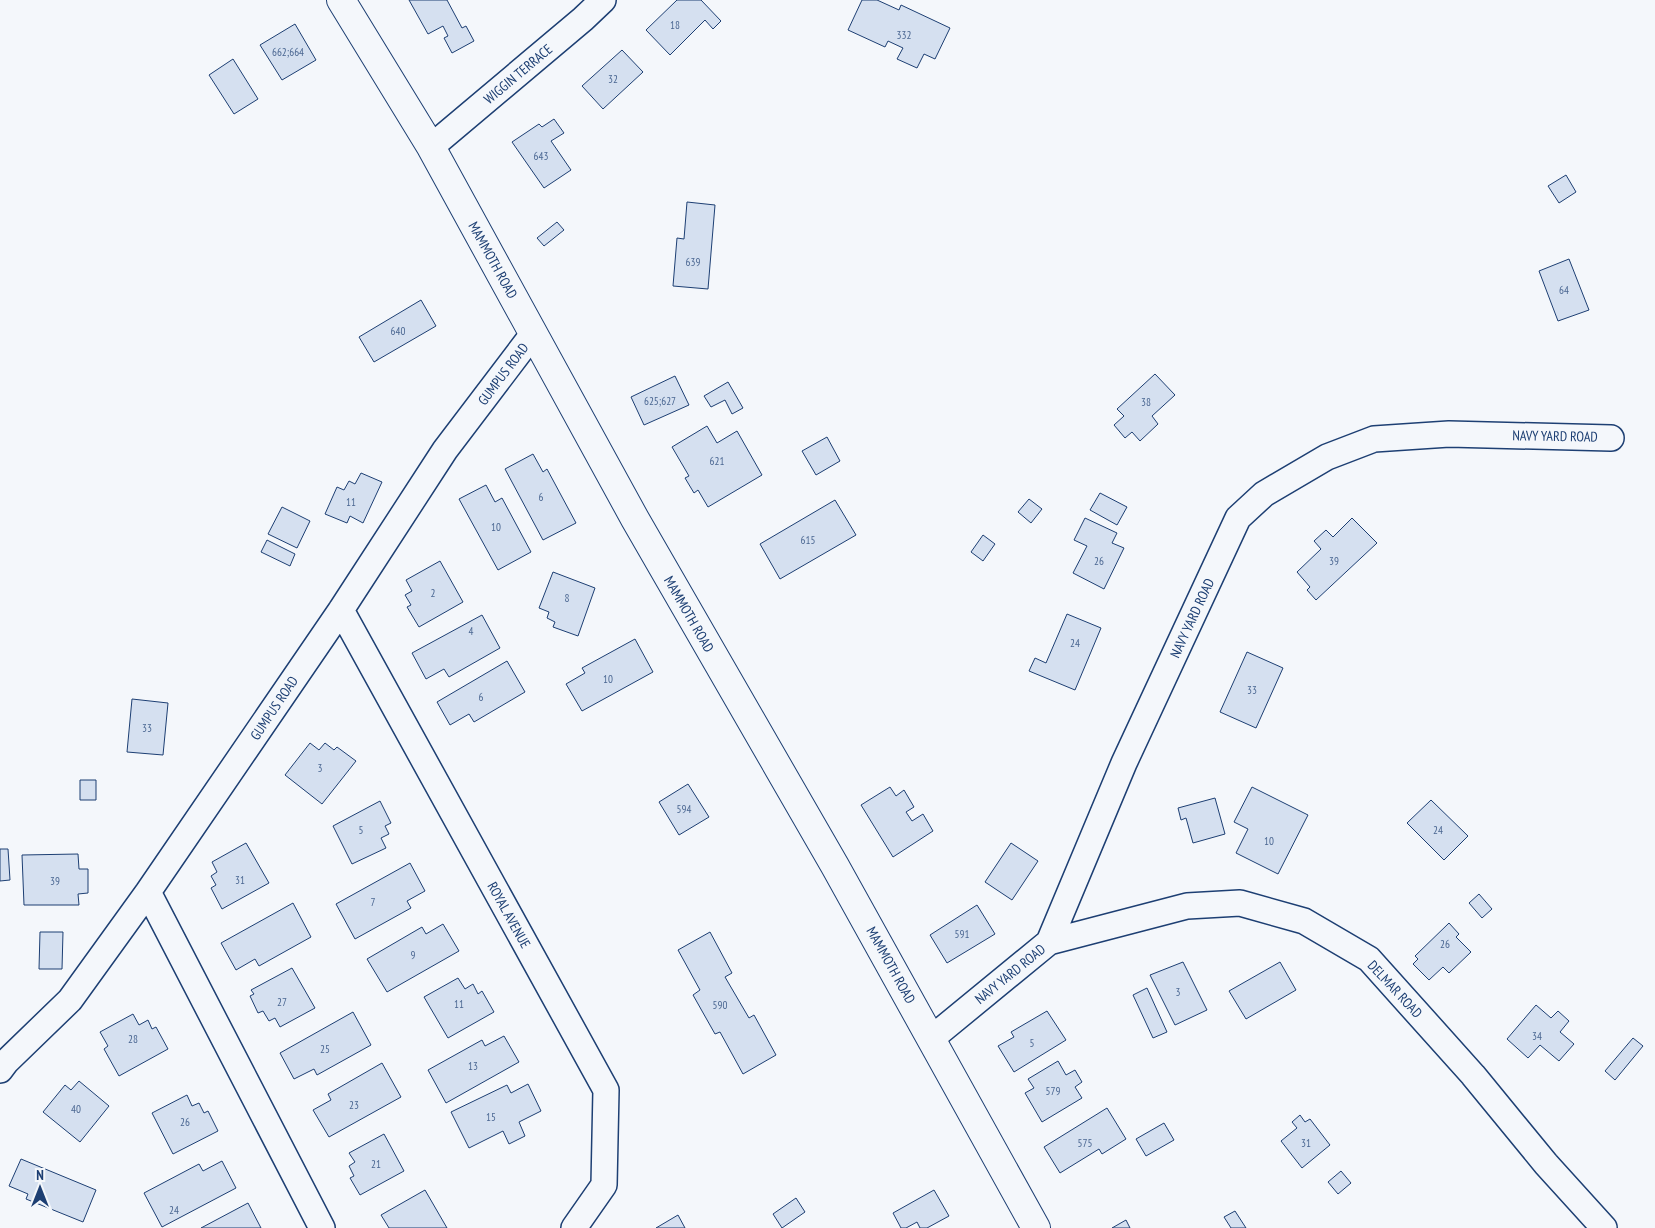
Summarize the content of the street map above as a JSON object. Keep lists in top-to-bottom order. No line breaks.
{"streets":{"main road":["MAMMOTH ROAD"],"street":["WIGGIN TERRACE","GUMPUS ROAD","NAVY YARD ROAD","ROYAL AVENUE","DELMAR ROAD"]},"crossings":[["WIGGIN TERRACE","MAMMOTH ROAD"],["MAMMOTH ROAD","GUMPUS ROAD"],["MAMMOTH ROAD","NAVY YARD ROAD"],["GUMPUS ROAD","ROYAL AVENUE"],["NAVY YARD ROAD","DELMAR ROAD"]],"house_numbers":["18","332","662;664","32","643","639","64","640","625;627","38","621","6","11","10","615","26","39","2","8","4","24","10","33","6","33","3","594","5","24","10","31","39","7","591","26","9","3","27","11","590","34","28","5","25","13","579","23","40","15","26","575","31","21","24"],"north":"top"}
